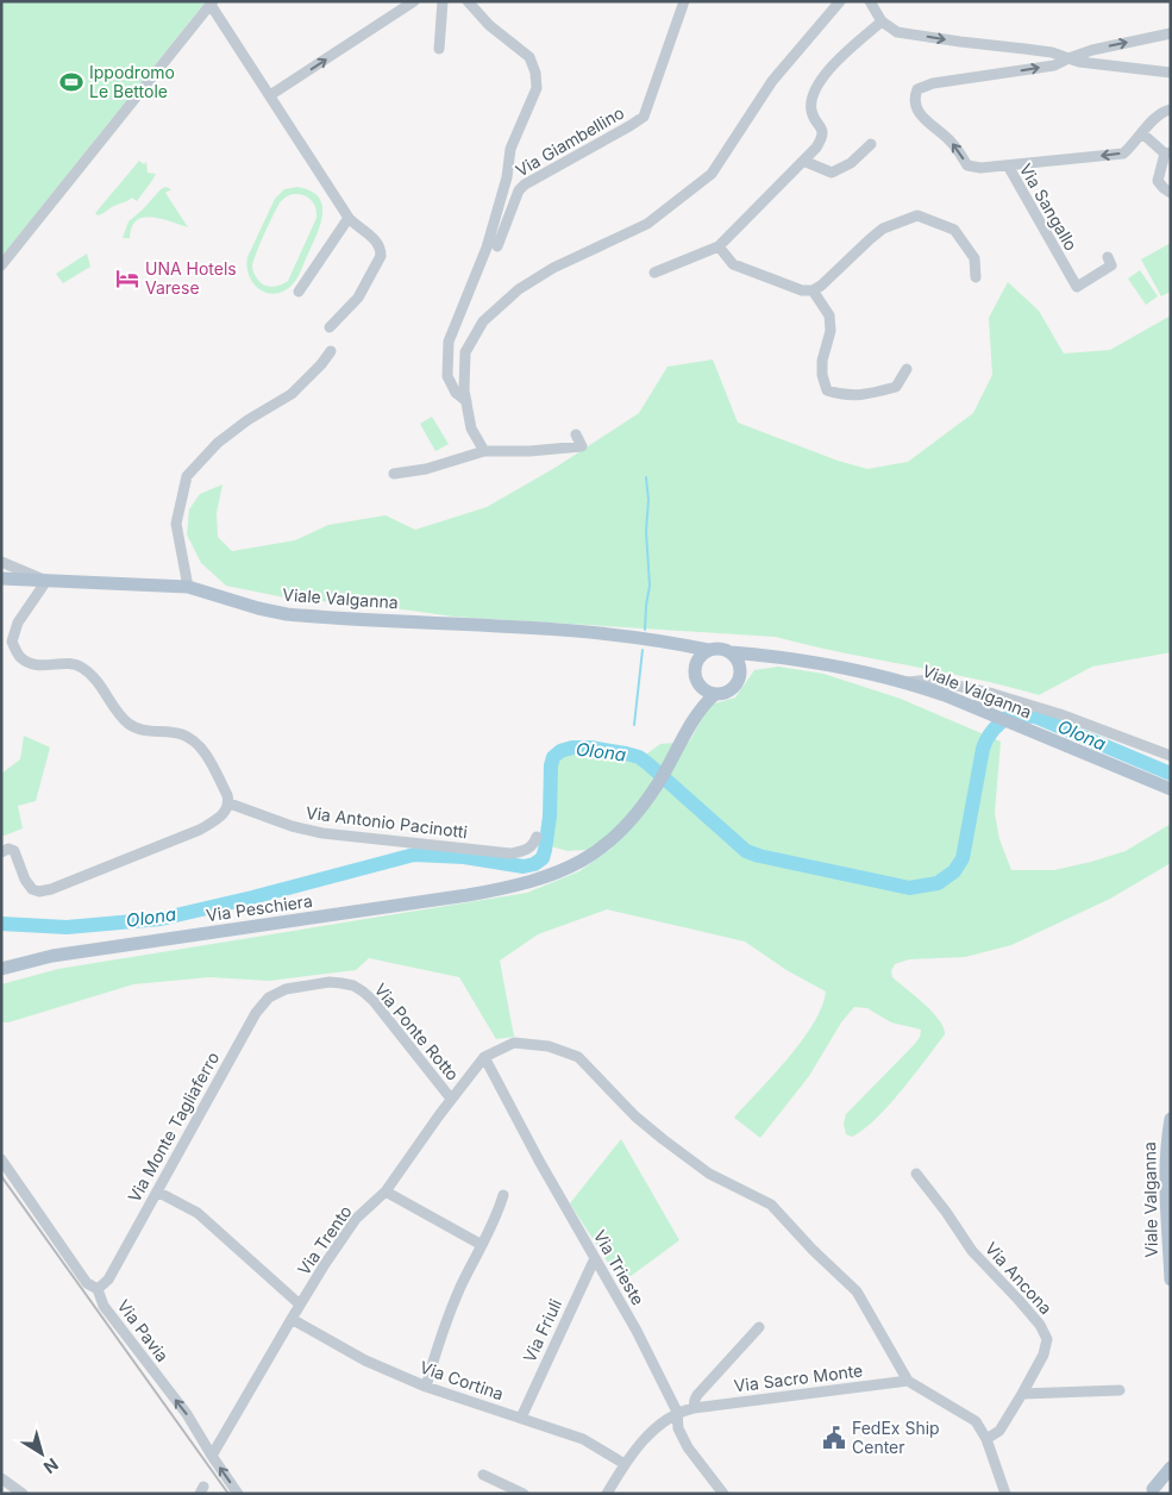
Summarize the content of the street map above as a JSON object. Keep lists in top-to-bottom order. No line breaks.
{"streets":{"main road":["Viale Valganna","Via Peschiera"],"street":["Via Giambellino","Via Sangallo","Via Antonio Pacinotti","Via Ponte Rotto","Via Monte Tagliaferro","Via Trento","Via Trieste","Via Ancona","Via Pavia","Via Friuli","Via Sacro Monte","Via Cortina"]},"crossings":[["Via Ponte Rotto","Via Monte Tagliaferro"],["Via Ponte Rotto","Via Trento"],["Via Monte Tagliaferro","Via Pavia"],["Via Trento","Via Trieste"],["Via Trento","Via Pavia"],["Via Trento","Via Cortina"],["Via Trieste","Via Friuli"],["Via Trieste","Via Sacro Monte"],["Via Friuli","Via Cortina"],["Via Sacro Monte","Via Cortina"]],"one_way":["Via Pavia"],"water":["Olona"],"places":{"sports":["Ippodromo Le Bettole"],"hotel":["UNA Hotels Varese"],"public building":["FedEx Ship Center"]},"north":"bottom right"}
